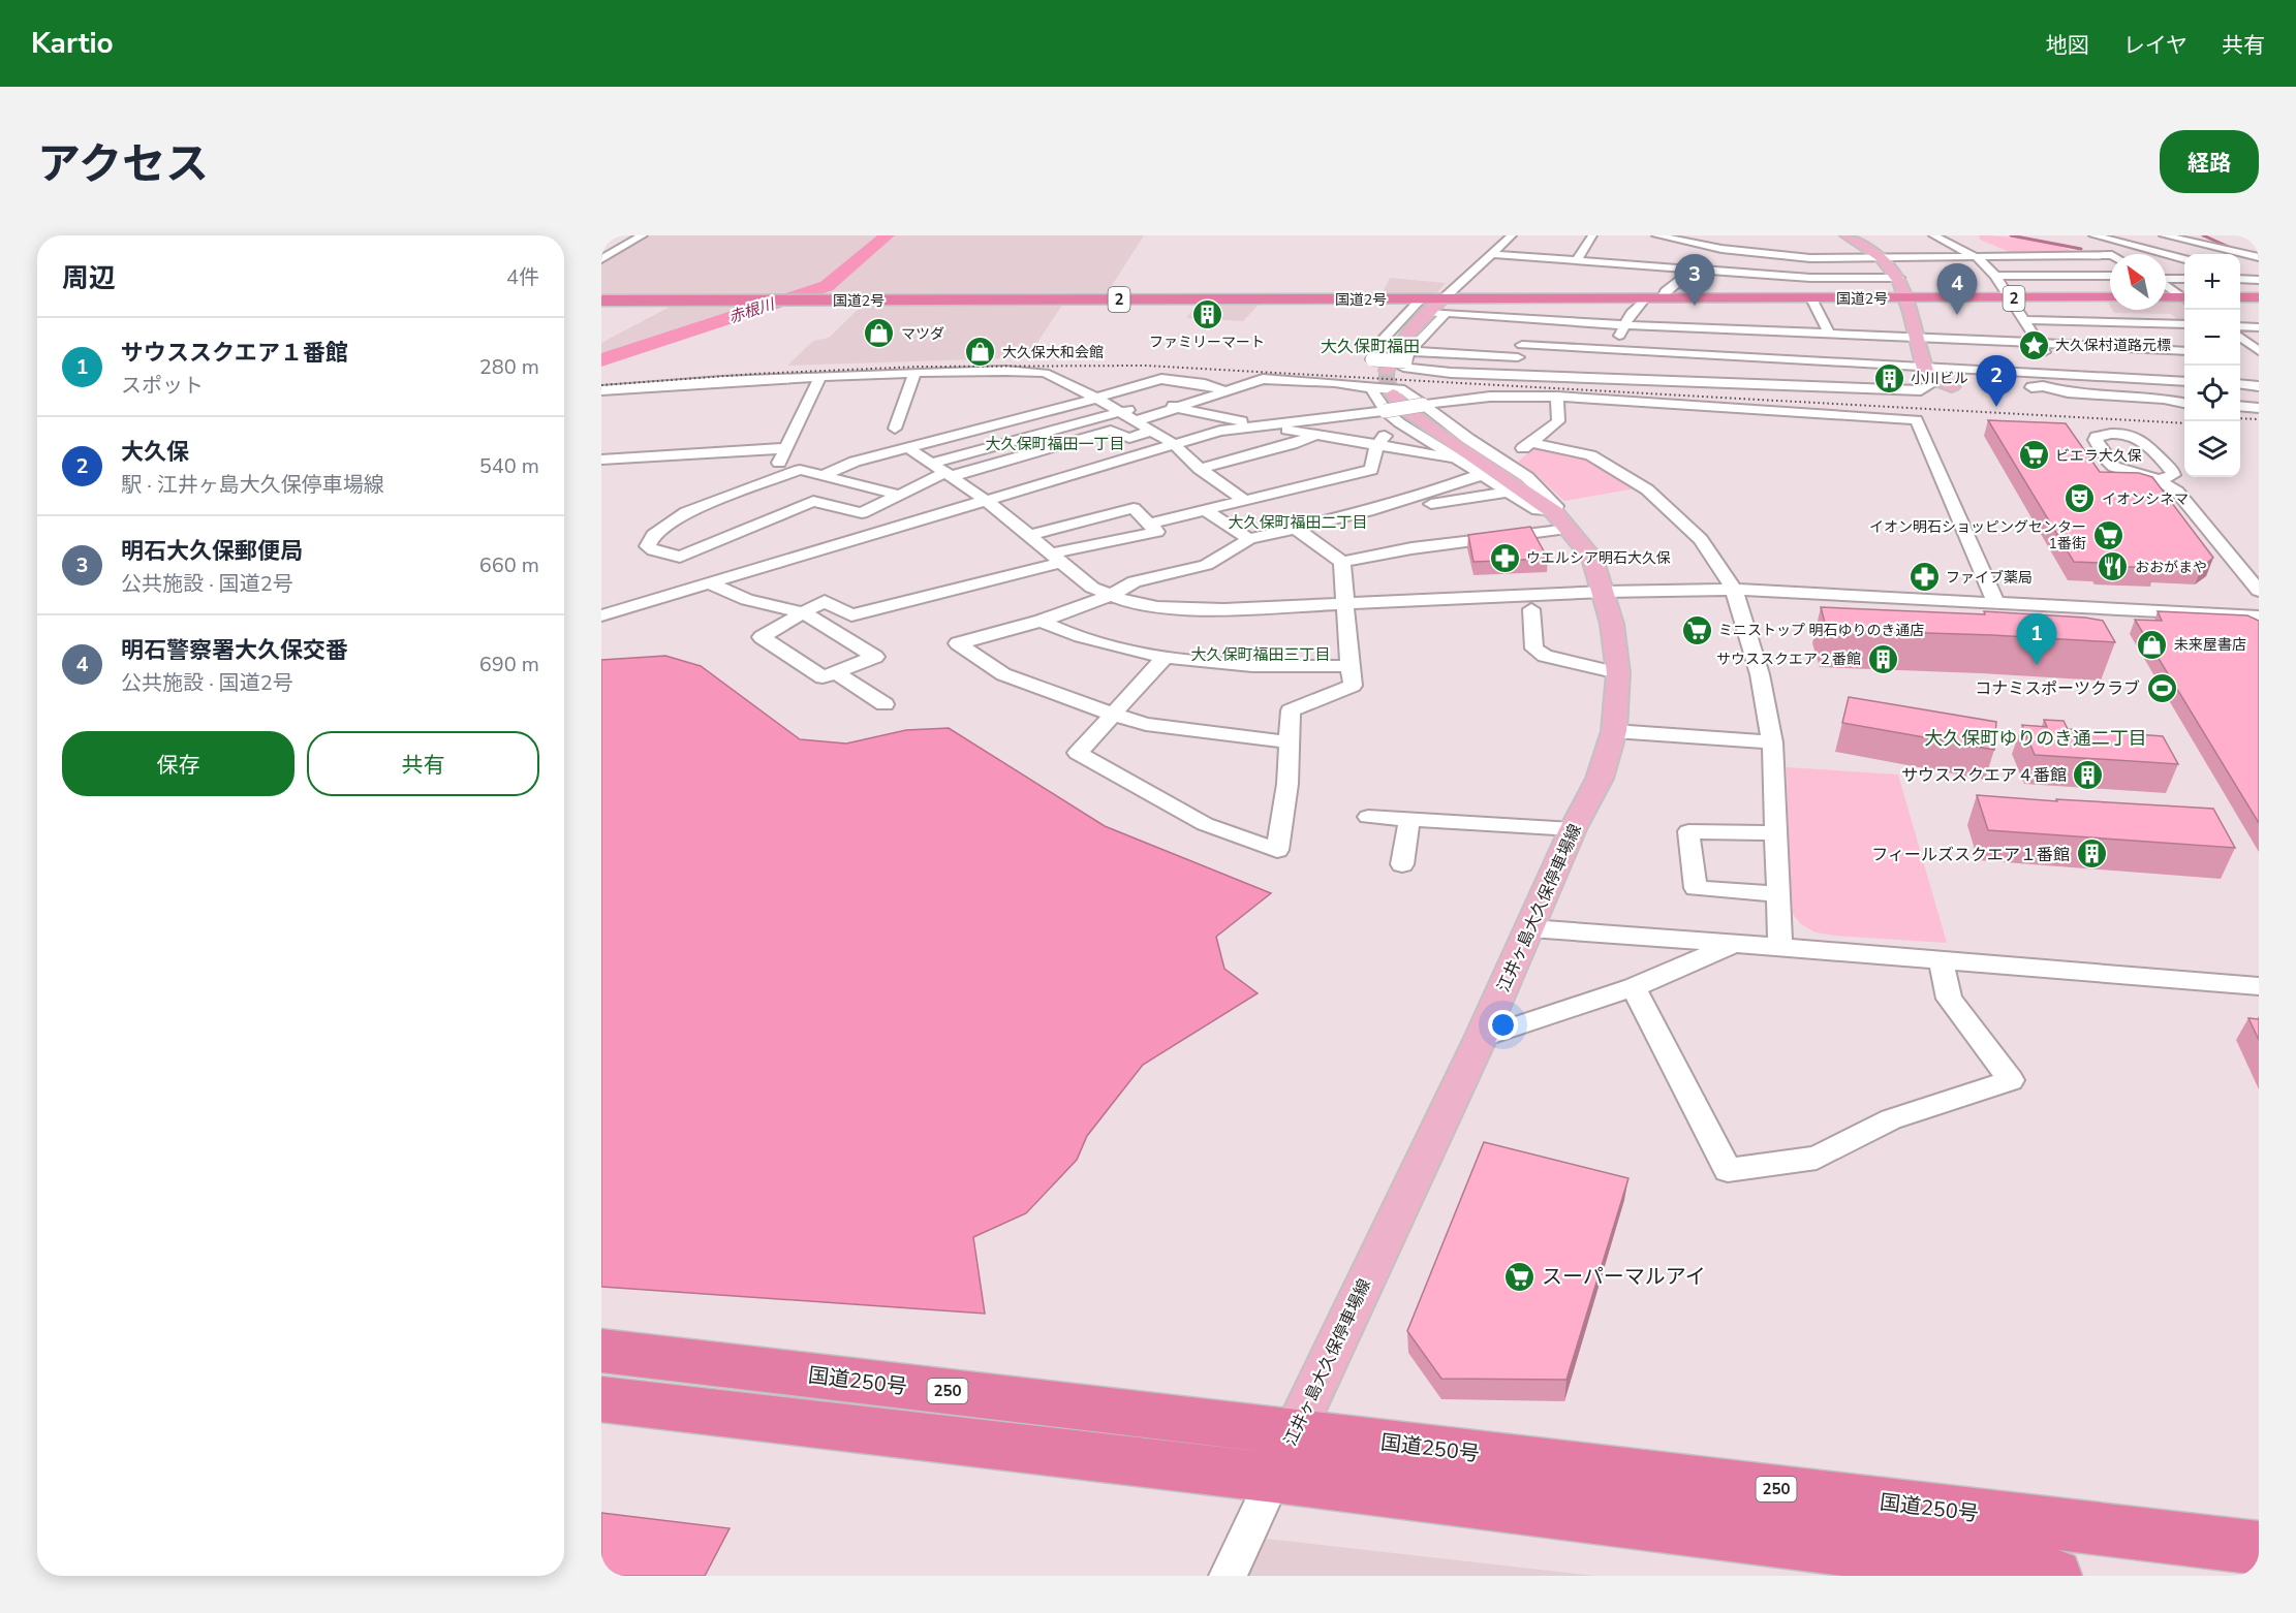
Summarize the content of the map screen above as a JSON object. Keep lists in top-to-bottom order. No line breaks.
{"streets":{"highway":["国道2号","2","国道250号","250"],"main road":["江井ヶ島大久保停車場線"]},"crossings":[["江井ヶ島大久保停車場線","国道250号"]],"districts":["大久保町福田","大久保町福田一丁目","大久保町福田二丁目","大久保町福田三丁目","大久保町ゆりのき通二丁目"],"water":["赤根川"],"places":{"building":["ファミリーマート","小川ビル","サウススクエア２番館","サウススクエア４番館","フィールズスクエア１番館"],"shop":["マツダ","大久保大和会館","未来屋書店"],"place":["大久保村道路元標"],"supermarket":["ビエラ大久保","イオン明石ショッピングセンター 1番街","ミニストップ 明石ゆりのき通店","スーパーマルアイ"],"theatre":["イオンシネマ"],"pharmacy":["ウエルシア明石大久保","ファイブ薬局"],"restaurant":["おおがまや"],"sports":["コナミスポーツクラブ"]},"north":"top left","page":{"header":"Kartio","nav":["地図","レイヤ","共有"],"title":"アクセス","buttons":["経路",["保存","共有"]],"heading":["周辺","4件"],"map_buttons":["+","−"],"pins":["3","4","2","1"],"list":[{"mark":"1","name":"サウススクエア１番館","note":"スポット","value":"280 m"},{"mark":"2","name":"大久保","note":"駅 · 江井ヶ島大久保停車場線","value":"540 m"},{"mark":"3","name":"明石大久保郵便局","note":"公共施設 · 国道2号","value":"660 m"},{"mark":"4","name":"明石警察署大久保交番","note":"公共施設 · 国道2号","value":"690 m"}]}}
